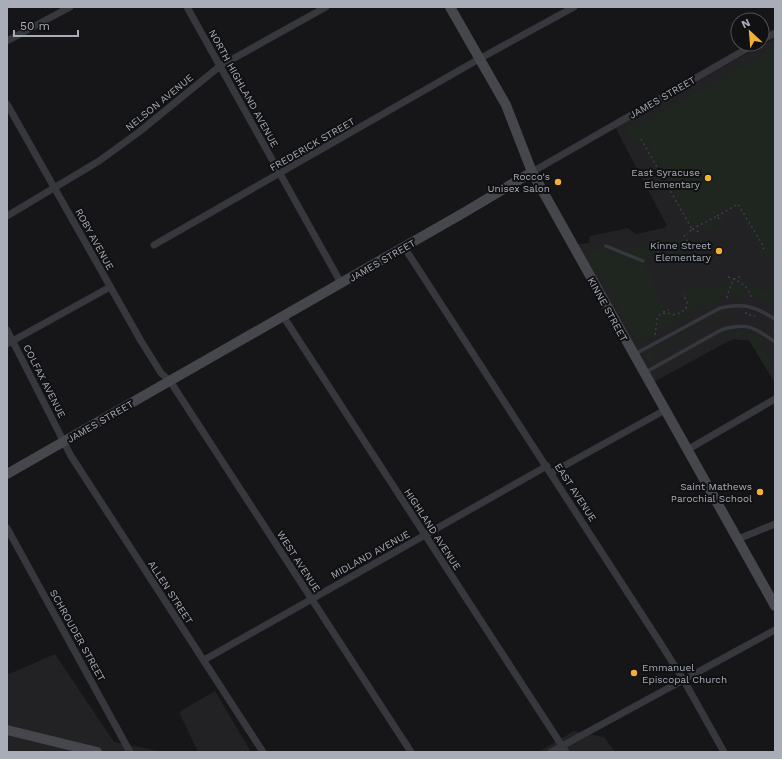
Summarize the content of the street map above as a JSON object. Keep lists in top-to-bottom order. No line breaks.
{"streets":{"street":["NORTH HIGHLAND AVENUE","JAMES STREET","NELSON AVENUE","FREDERICK STREET","ROBY AVENUE","KINNE STREET","COLFAX AVENUE","EAST AVENUE","HIGHLAND AVENUE","MIDLAND AVENUE","WEST AVENUE","ALLEN STREET","SCHROUDER STREET"]},"crossings":[["NORTH HIGHLAND AVENUE","JAMES STREET"],["NORTH HIGHLAND AVENUE","NELSON AVENUE"],["NORTH HIGHLAND AVENUE","FREDERICK STREET"],["JAMES STREET","ROBY AVENUE"],["JAMES STREET","KINNE STREET"],["JAMES STREET","COLFAX AVENUE"],["JAMES STREET","EAST AVENUE"],["JAMES STREET","HIGHLAND AVENUE"],["JAMES STREET","WEST AVENUE"],["JAMES STREET","ALLEN STREET"],["NELSON AVENUE","ROBY AVENUE"],["FREDERICK STREET","KINNE STREET"],["ROBY AVENUE","WEST AVENUE"],["COLFAX AVENUE","ALLEN STREET"],["EAST AVENUE","MIDLAND AVENUE"],["HIGHLAND AVENUE","MIDLAND AVENUE"],["MIDLAND AVENUE","WEST AVENUE"],["MIDLAND AVENUE","ALLEN STREET"]],"places":["East Syracuse Elementary","Rocco's Unisex Salon","Kinne Street Elementary","Saint Mathews Parochial School","Emmanuel Episcopal Church"],"scale_bar":"50 m","north":"top left"}
